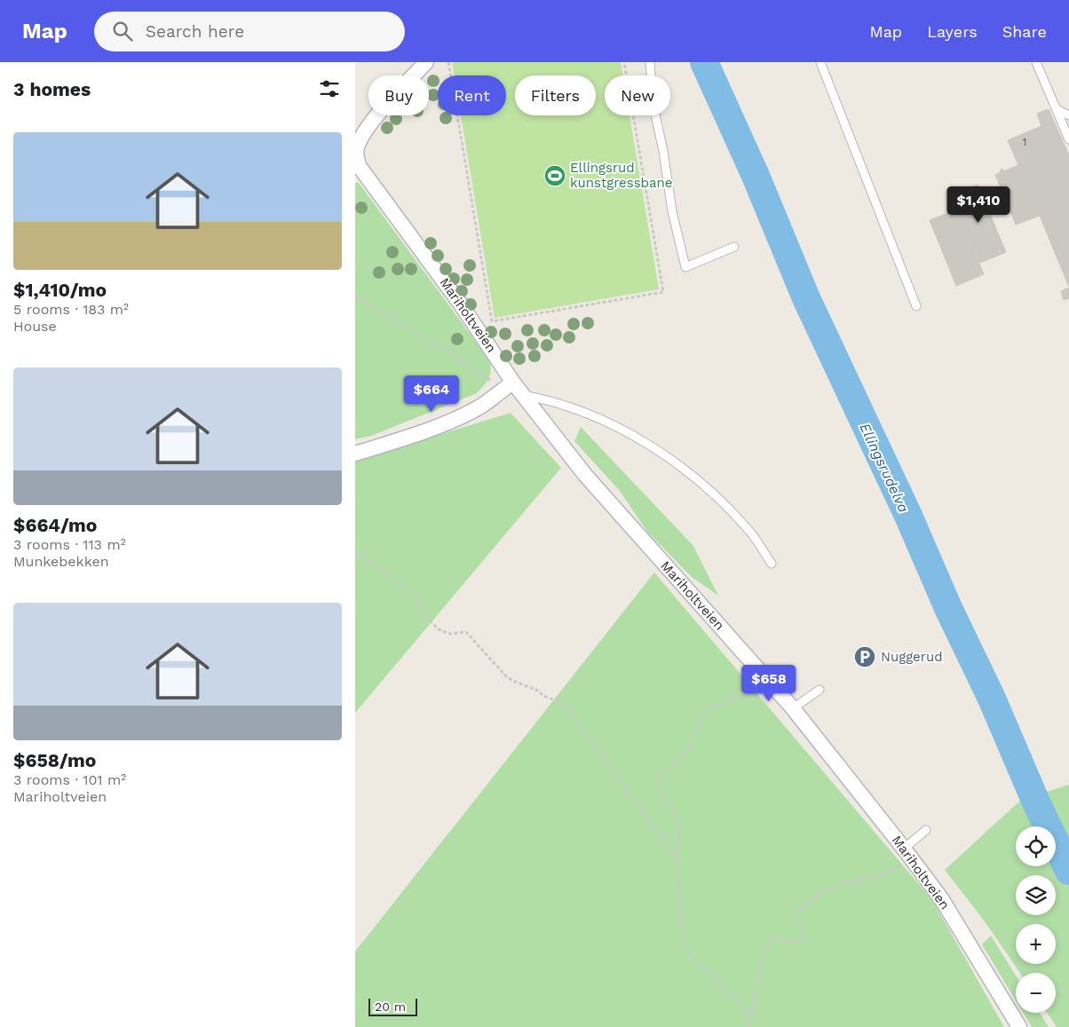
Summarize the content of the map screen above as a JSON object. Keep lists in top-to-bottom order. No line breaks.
{"streets":{"street":["Mariholtveien"]},"water":["Ellingsrudelva"],"places":{"sports":["Ellingsrud kunstgressbane"],"parking":["Nuggerud"]},"house_numbers":["1"],"scale_bar":"20 m","page":{"header":"Map","search":"Search here","nav":["Map","Layers","Share"],"heading":"3 homes","chip":["Buy","Rent","Filters","New"],"list":[{"name":"$1,410/mo","note":"5 rooms · 183 m² · House"},{"name":"$664/mo","note":"3 rooms · 113 m² · Munkebekken"},{"name":"$658/mo","note":"3 rooms · 101 m² · Mariholtveien"}],"price":["$1,410","$664","$658"],"map_buttons":["+","−"],"scale":"20 m"}}
